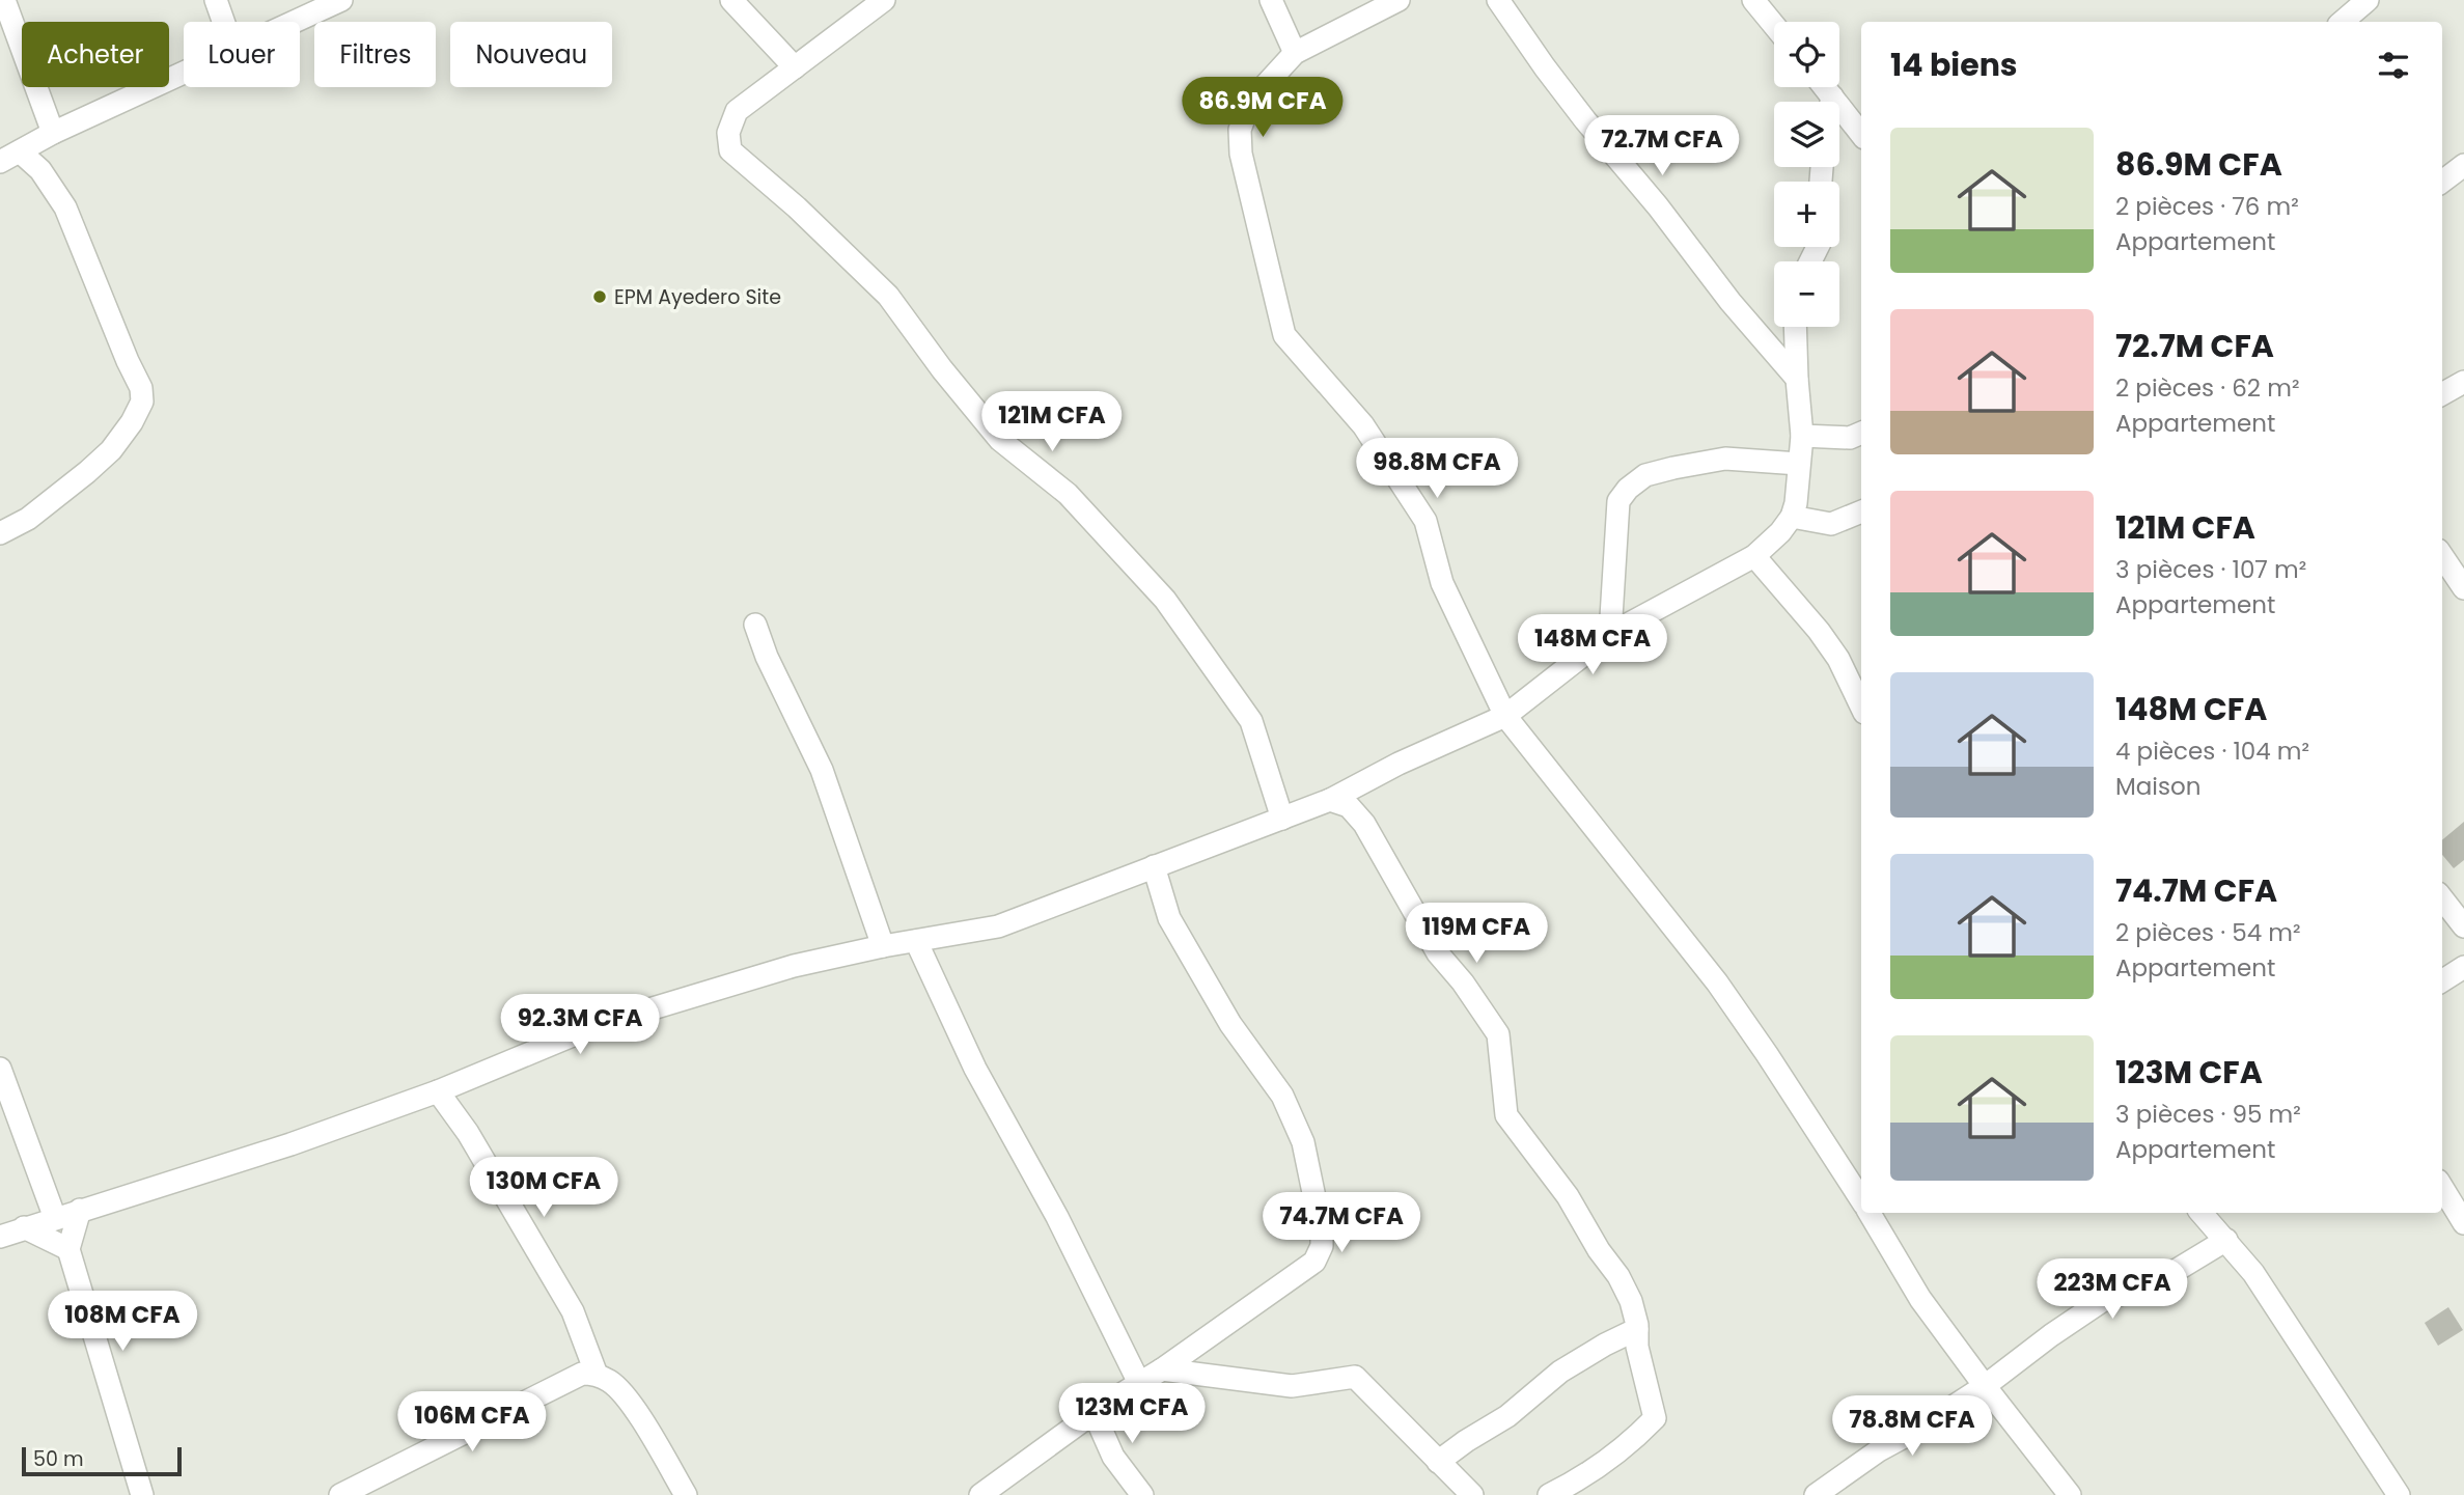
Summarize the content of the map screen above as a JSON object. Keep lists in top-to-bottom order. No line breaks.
{"places":["EPM Ayedero Site"],"scale_bar":"50 m","page":{"map_buttons":["+","−"],"chip":["Acheter","Louer","Filtres","Nouveau"],"heading":"14 biens","price":["86.9M CFA","72.7M CFA","121M CFA","98.8M CFA","148M CFA","119M CFA","92.3M CFA","130M CFA","74.7M CFA","223M CFA","108M CFA","123M CFA","106M CFA","78.8M CFA"],"list":[{"name":"86.9M CFA","note":"2 pièces · 76 m² · Appartement"},{"name":"72.7M CFA","note":"2 pièces · 62 m² · Appartement"},{"name":"121M CFA","note":"3 pièces · 107 m² · Appartement"},{"name":"148M CFA","note":"4 pièces · 104 m² · Maison"},{"name":"74.7M CFA","note":"2 pièces · 54 m² · Appartement"},{"name":"123M CFA","note":"3 pièces · 95 m² · Appartement"}],"scale":"50 m"}}
